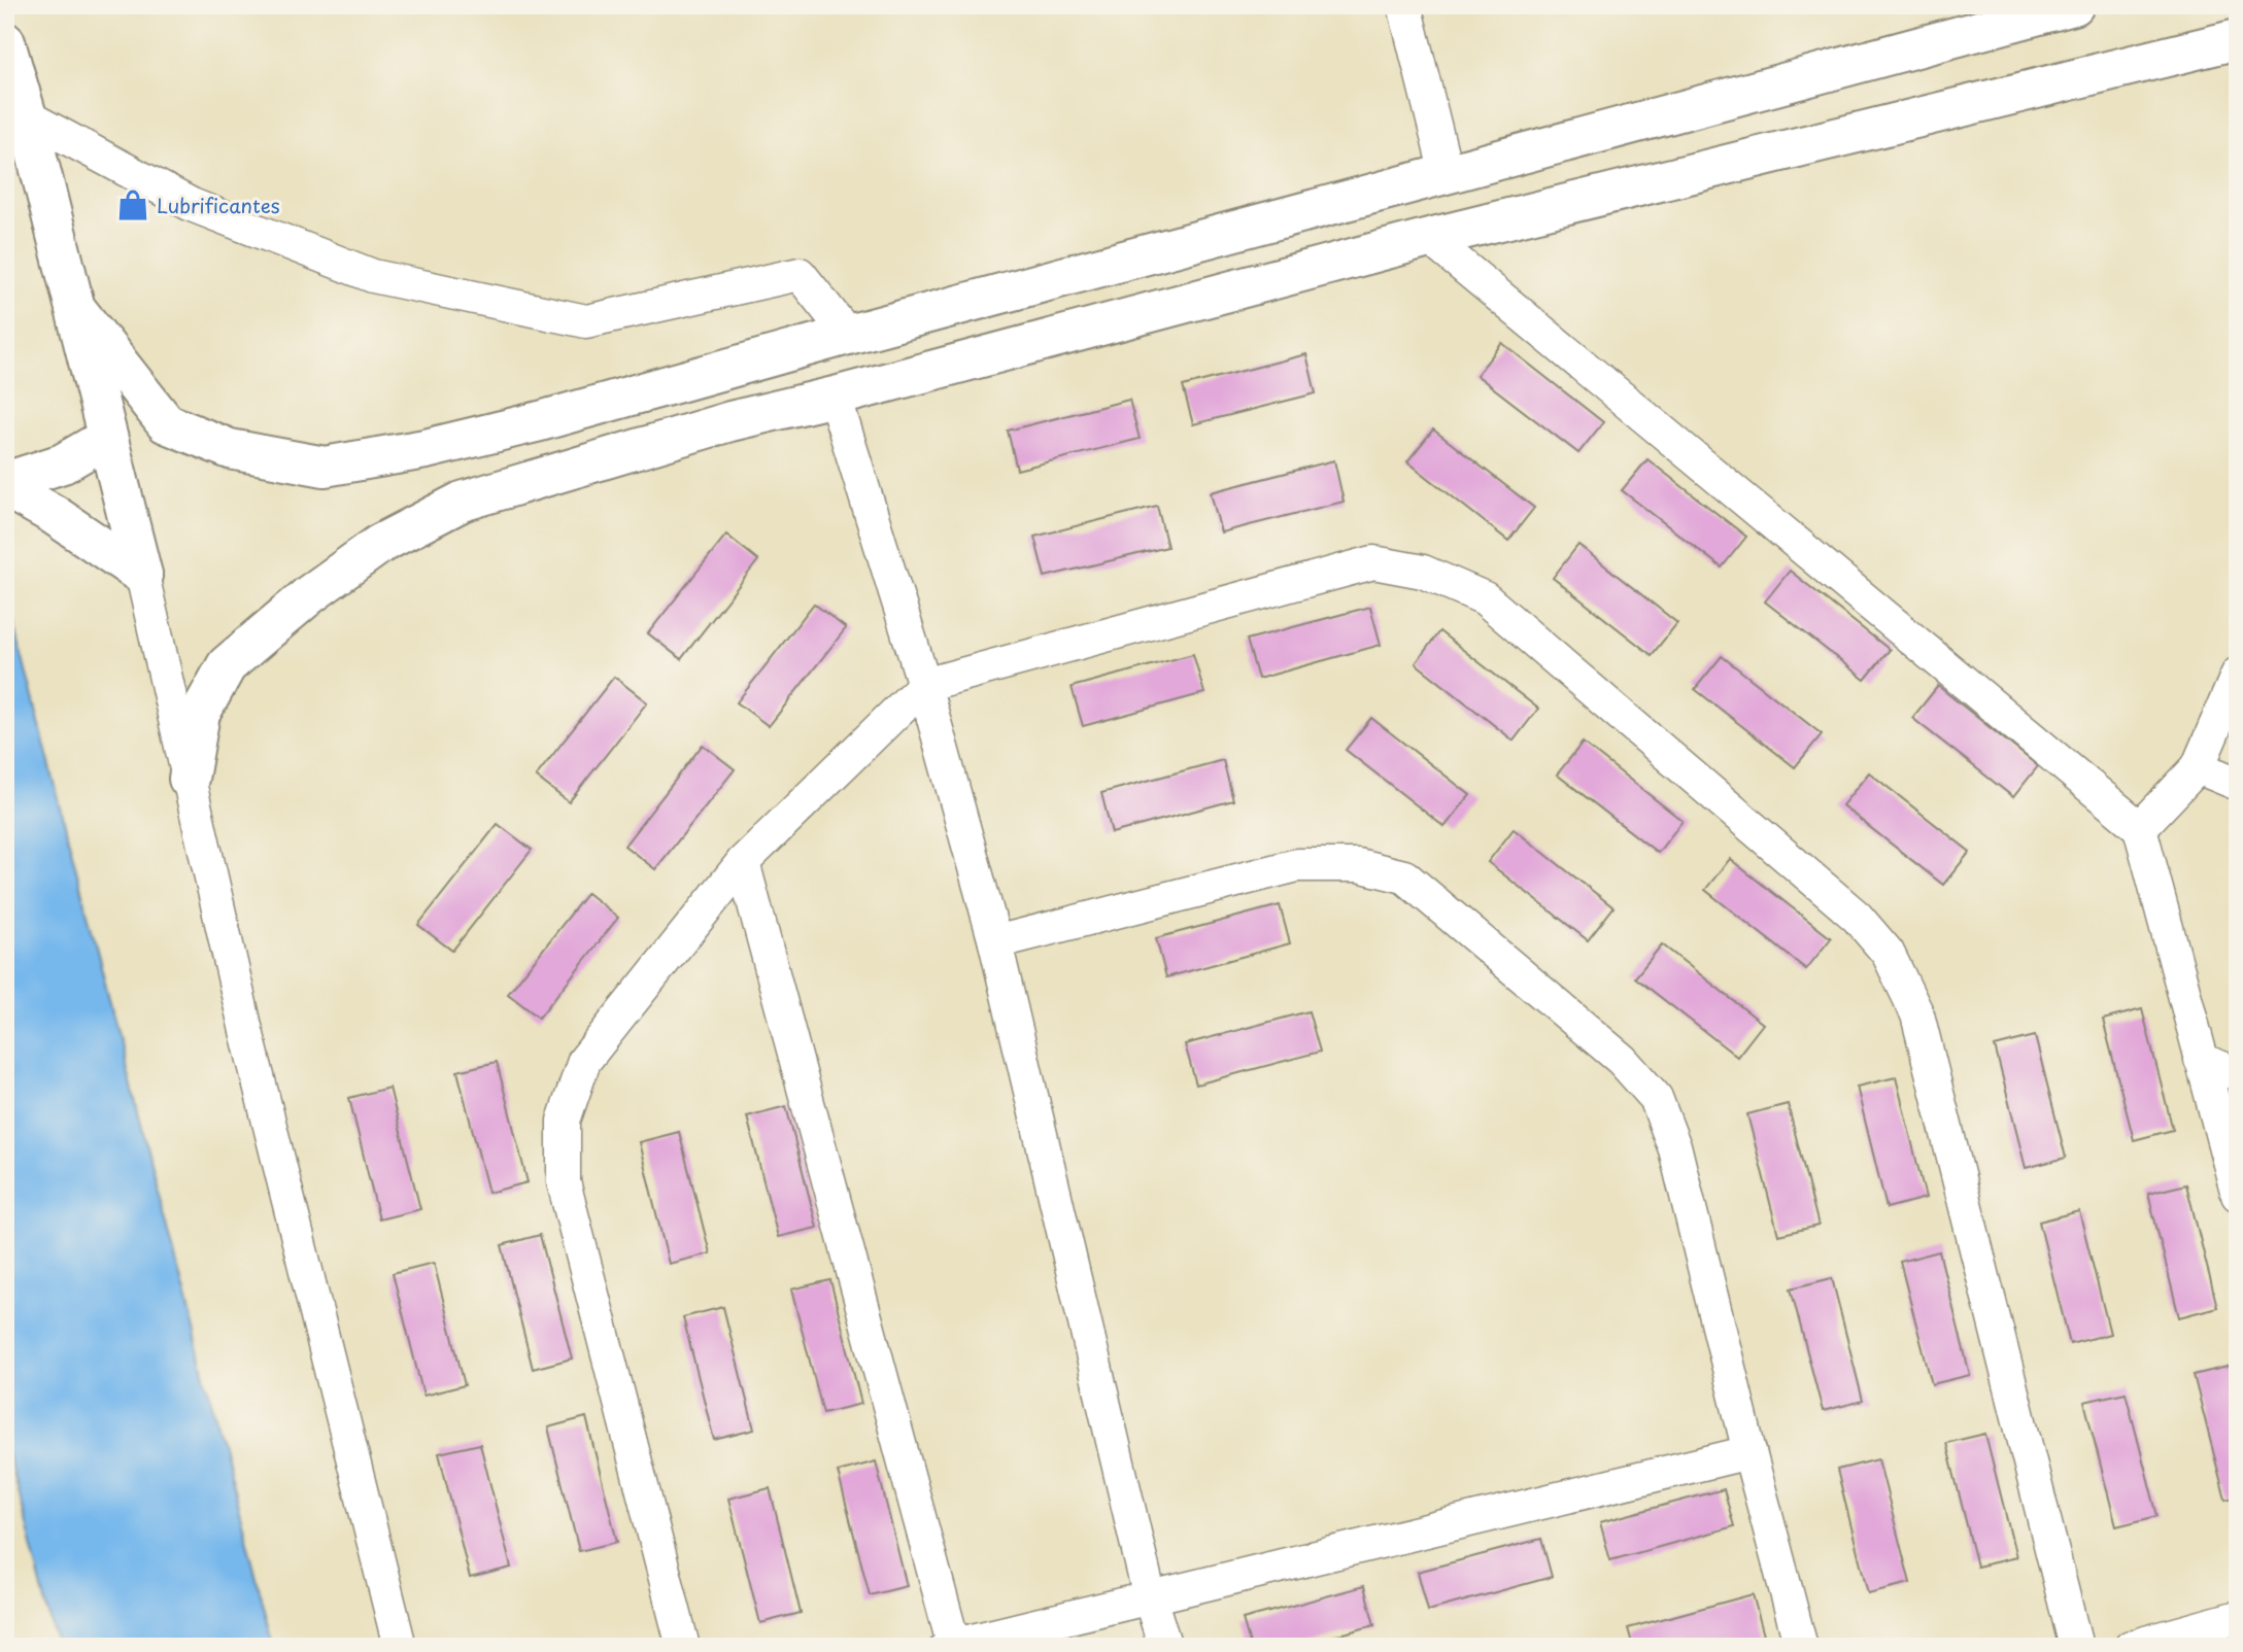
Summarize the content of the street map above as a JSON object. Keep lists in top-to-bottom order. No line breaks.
{"places":{"shop":["Lubrificantes"]}}
